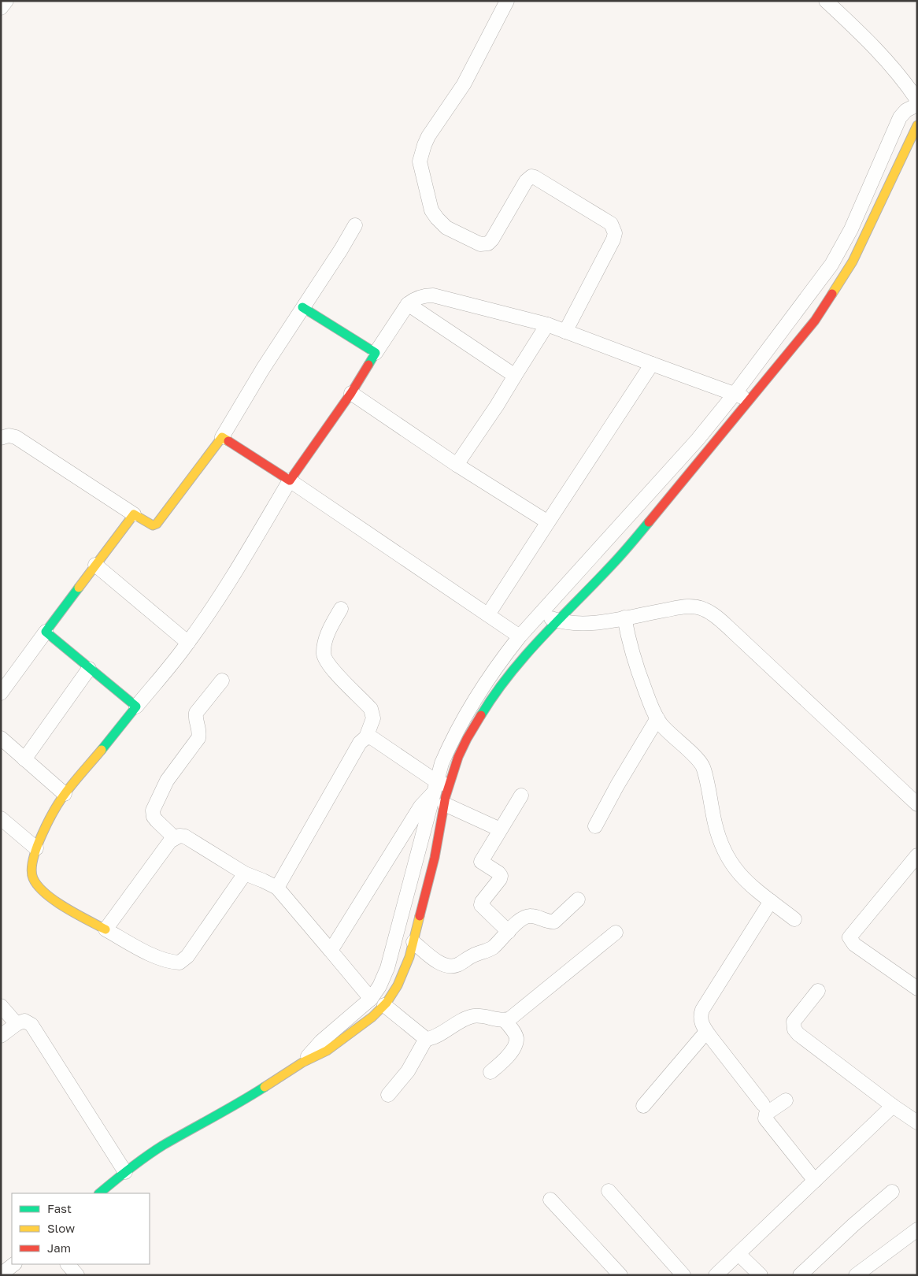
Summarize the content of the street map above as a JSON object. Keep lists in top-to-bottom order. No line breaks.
{"legend":["Fast","Slow","Jam"]}
